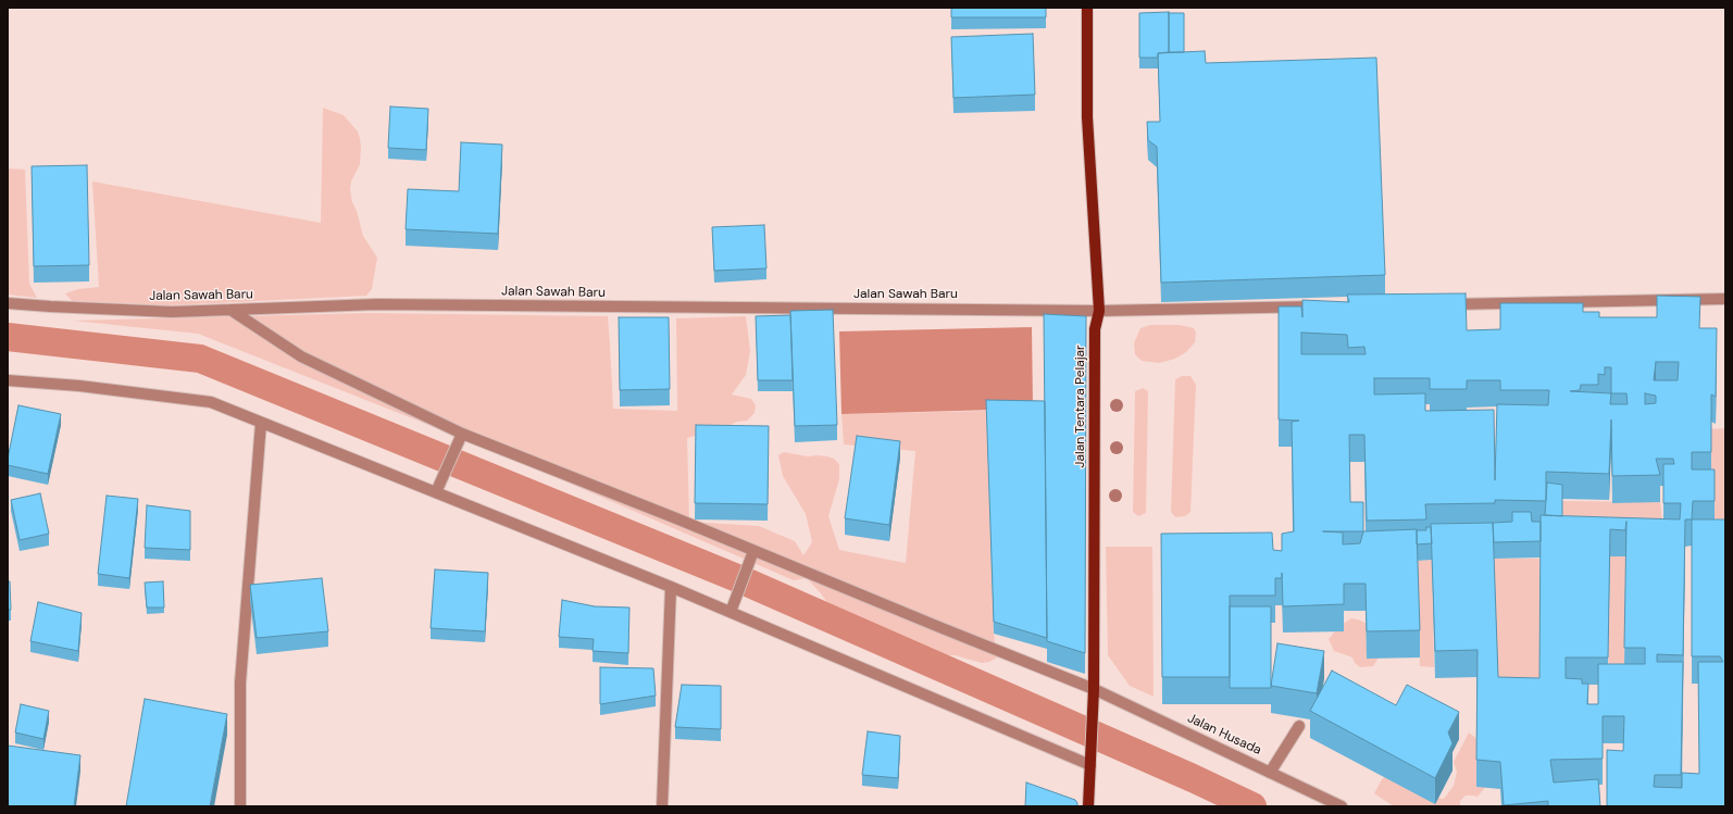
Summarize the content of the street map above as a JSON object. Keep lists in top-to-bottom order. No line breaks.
{"streets":{"main road":["Jalan Tentara Pelajar"],"street":["Jalan Sawah Baru","Jalan Husada"]},"crossings":[["Jalan Sawah Baru","Jalan Tentara Pelajar"],["Jalan Sawah Baru","Jalan Husada"],["Jalan Tentara Pelajar","Jalan Husada"]]}
